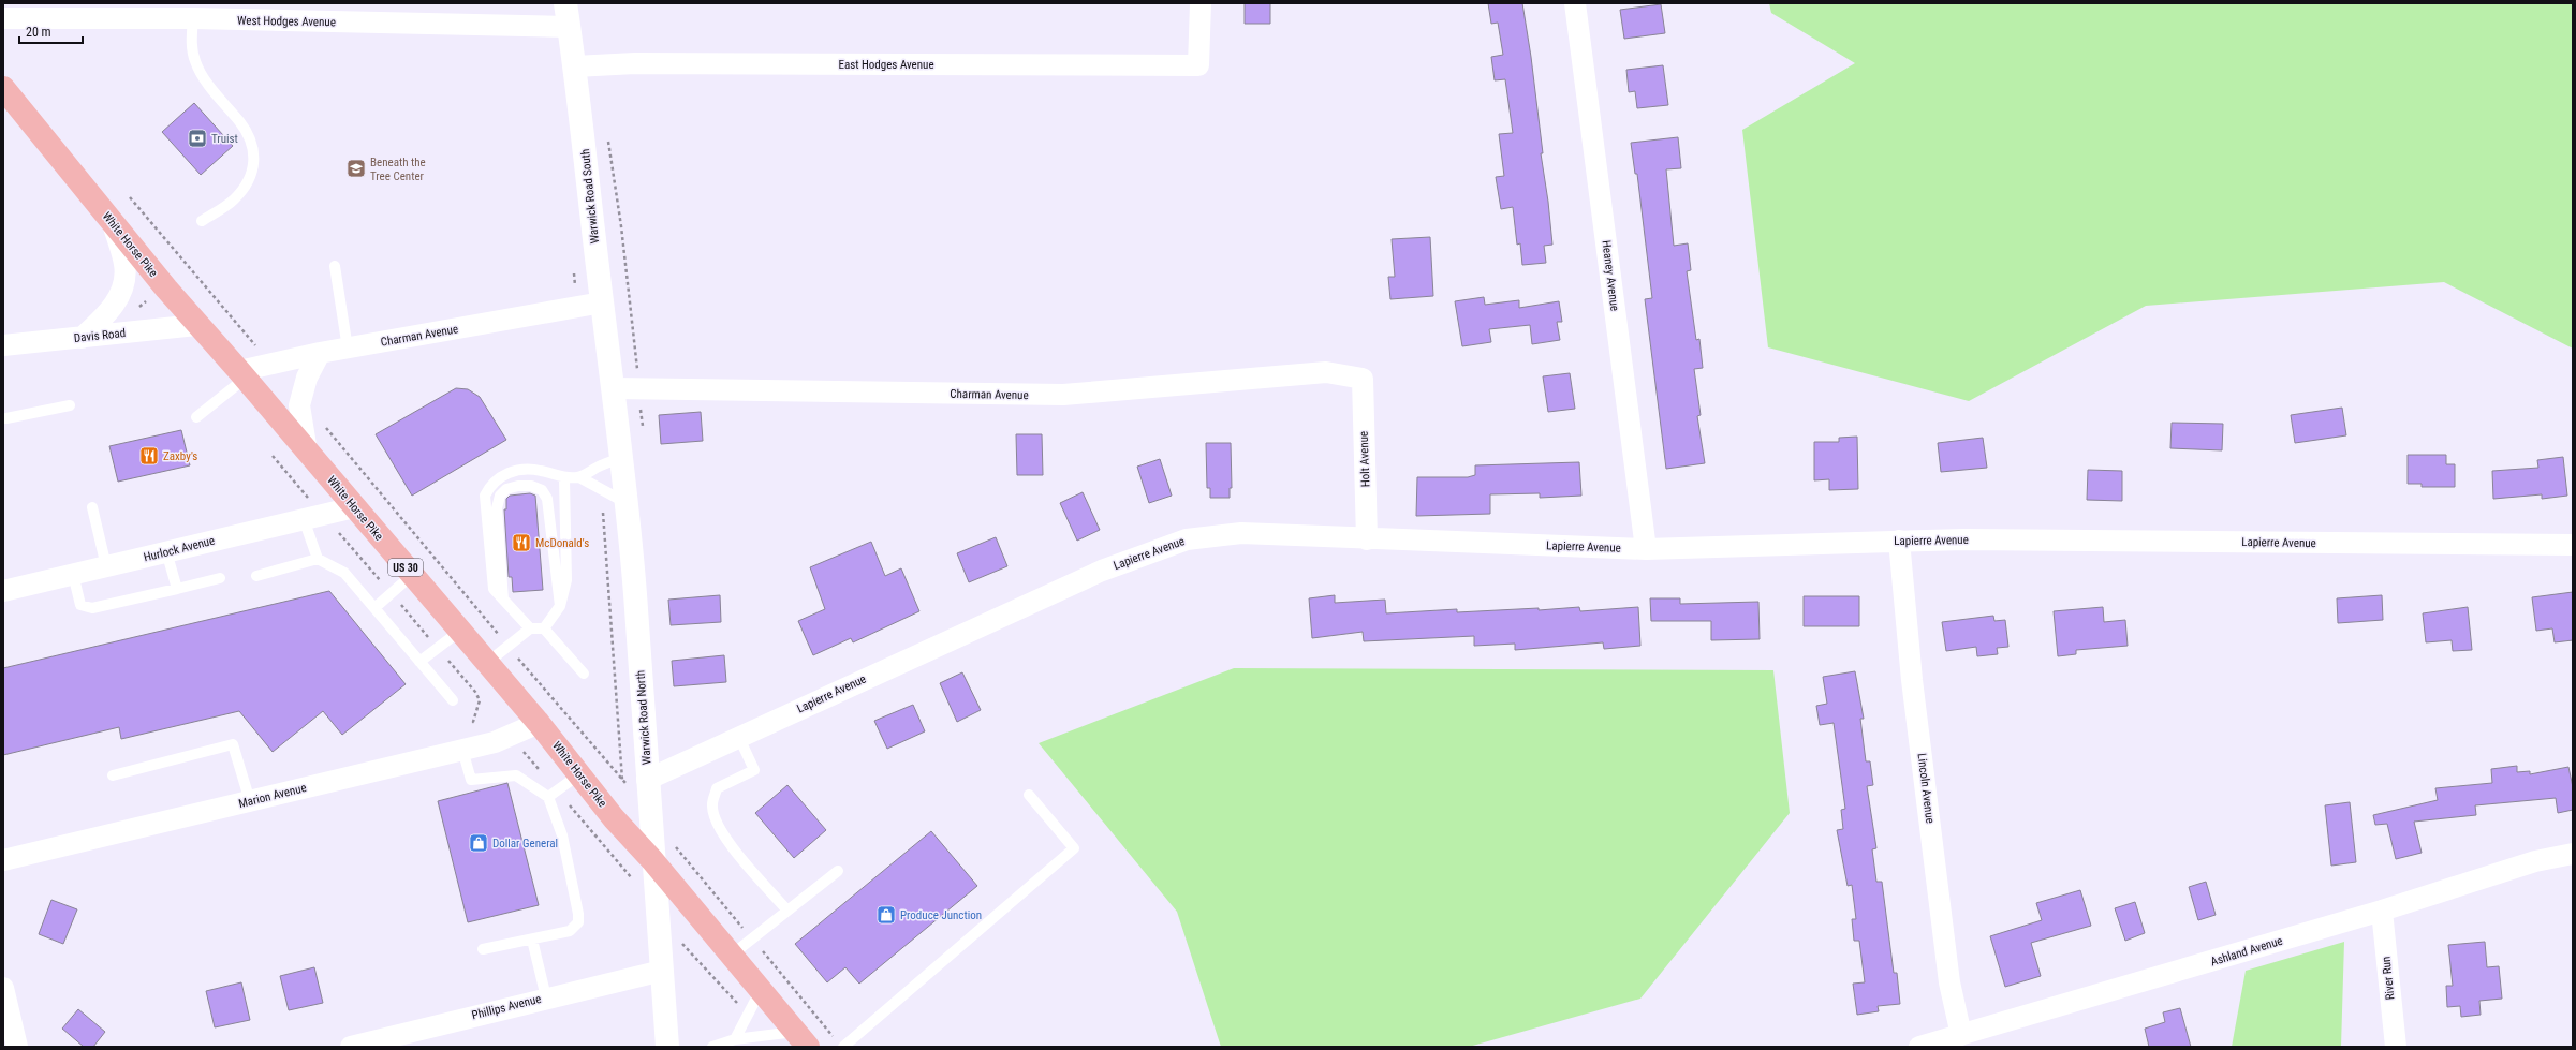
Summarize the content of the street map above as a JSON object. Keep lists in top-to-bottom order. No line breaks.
{"streets":{"highway":["White Horse Pike","US 30"],"street":["West Hodges Avenue","East Hodges Avenue","Warwick Road South","Heaney Avenue","Davis Road","Charman Avenue","Holt Avenue","Lapierre Avenue","Hurlock Avenue","Warwick Road North","Lincoln Avenue","Marion Avenue","Ashland Avenue","River Run","Phillips Avenue"]},"crossings":[["West Hodges Avenue","Warwick Road South"],["East Hodges Avenue","Warwick Road South"],["Warwick Road South","Charman Avenue"],["Warwick Road South","Warwick Road North"],["White Horse Pike","Davis Road"],["White Horse Pike","Charman Avenue"],["White Horse Pike","Hurlock Avenue"],["White Horse Pike","Warwick Road North"],["White Horse Pike","Marion Avenue"],["Heaney Avenue","Lapierre Avenue"],["Charman Avenue","Holt Avenue"],["Charman Avenue","Warwick Road North"],["Holt Avenue","Lapierre Avenue"],["Lapierre Avenue","Warwick Road North"],["Lapierre Avenue","Lincoln Avenue"],["Warwick Road North","Phillips Avenue"],["Lincoln Avenue","Ashland Avenue"],["Ashland Avenue","River Run"]],"places":{"bank":["Truist"],"school or university":["Beneath the Tree Center"],"restaurant":["Zaxby's","McDonald's"],"shop":["Dollar General","Produce Junction"]},"scale_bar":"20 m"}
